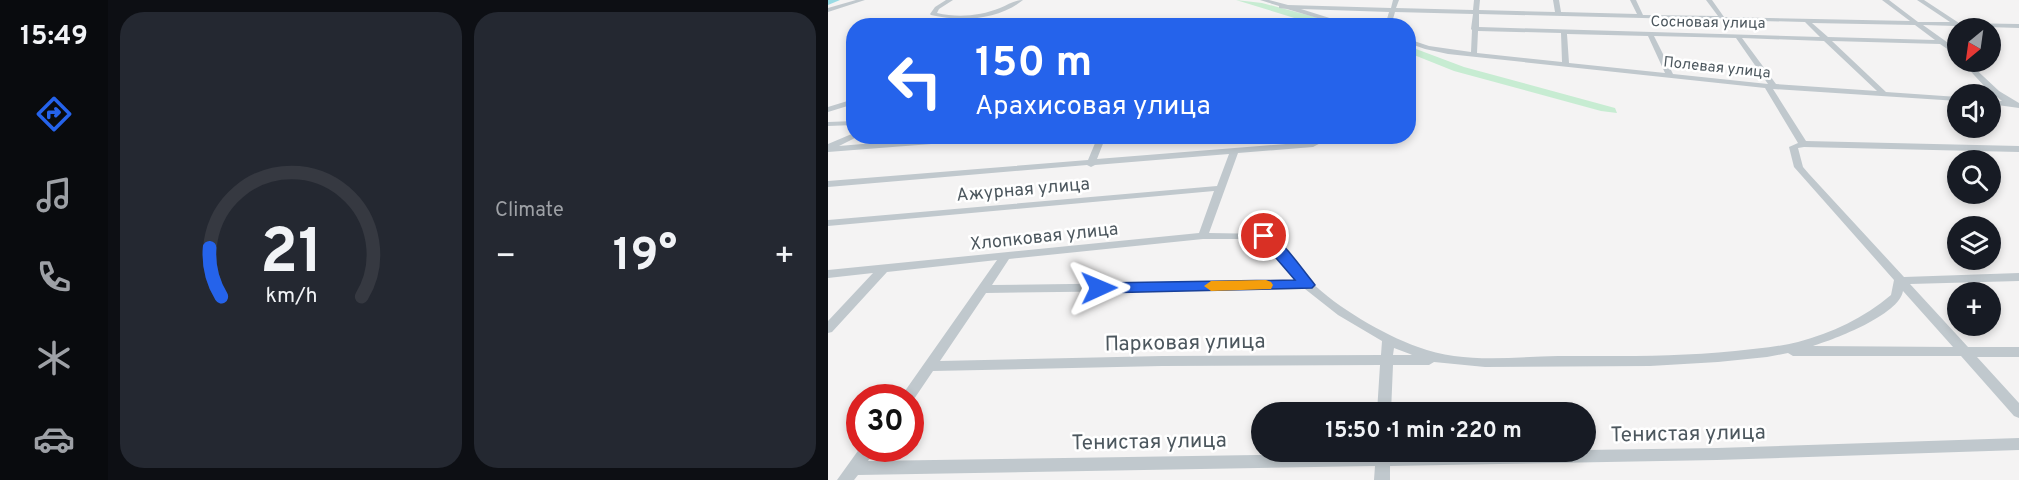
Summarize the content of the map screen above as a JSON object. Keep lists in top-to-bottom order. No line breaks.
{"streets":{"street":["Сосновая улица","Полевая улица","Ажурная улица","Хлопковая улица","Парковая улица","Тенистая улица"]},"north":"bottom left","page":{"tabs":"15:49","tile":"Climate","map_buttons":"+","turn":["150 m","Арахисовая улица"],"heat":["−","19°","+"],"limit":"30","trip":"15:50 · 1 min · 220 m","gauge":["21","km/h"]}}
